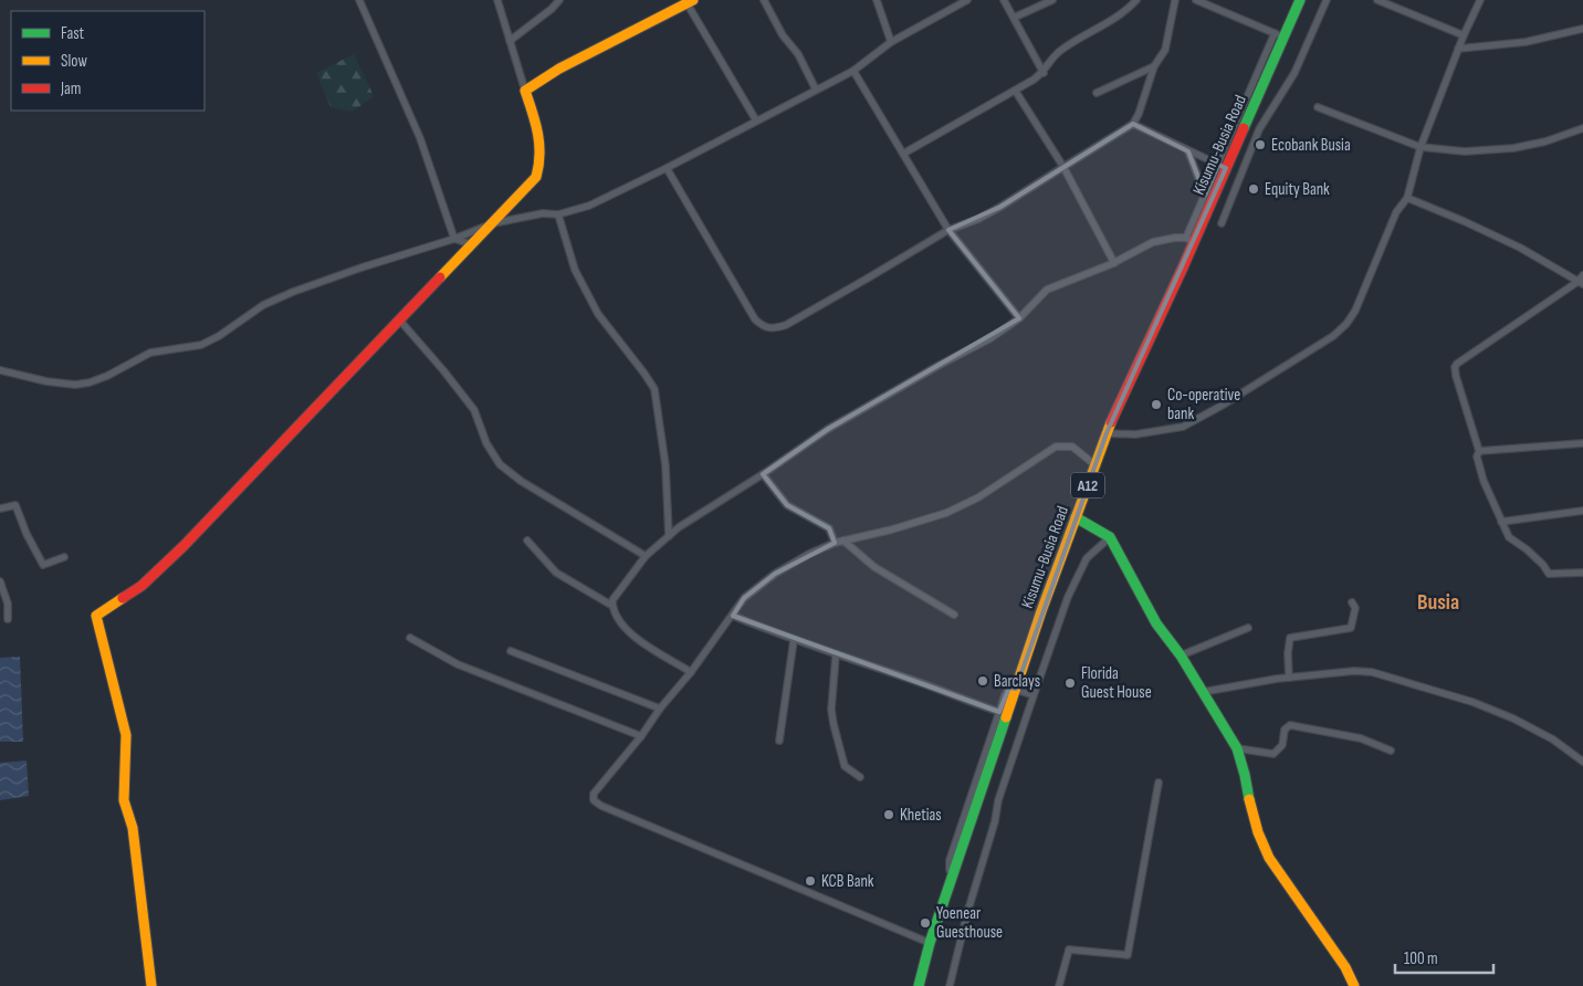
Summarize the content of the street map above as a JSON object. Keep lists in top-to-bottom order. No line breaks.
{"streets":{"main road":["Kisumu-Busia Road","A12"]},"districts":["Busia"],"places":["Ecobank Busia","Equity Bank","Co-operative bank","Barclays","Florida Guest House","Khetias","KCB Bank","Yoenear Guesthouse"],"legend":["Fast","Slow","Jam"],"scale_bar":"100 m"}
